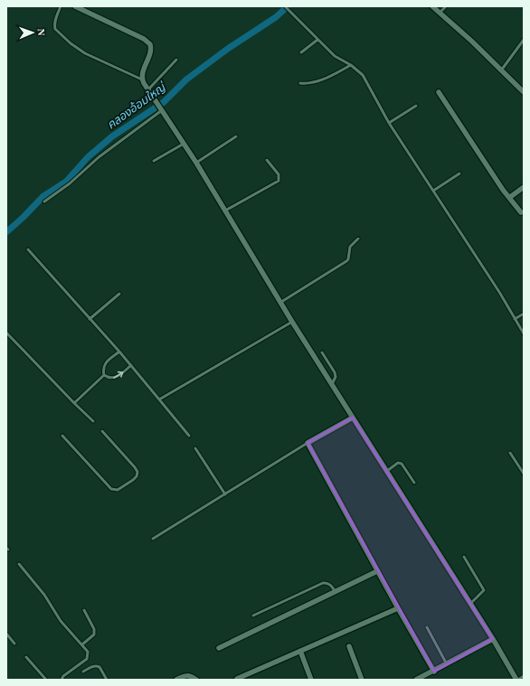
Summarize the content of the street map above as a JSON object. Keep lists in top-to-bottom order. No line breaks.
{"water":["คลองอ้อมใหญ่"],"north":"right"}
